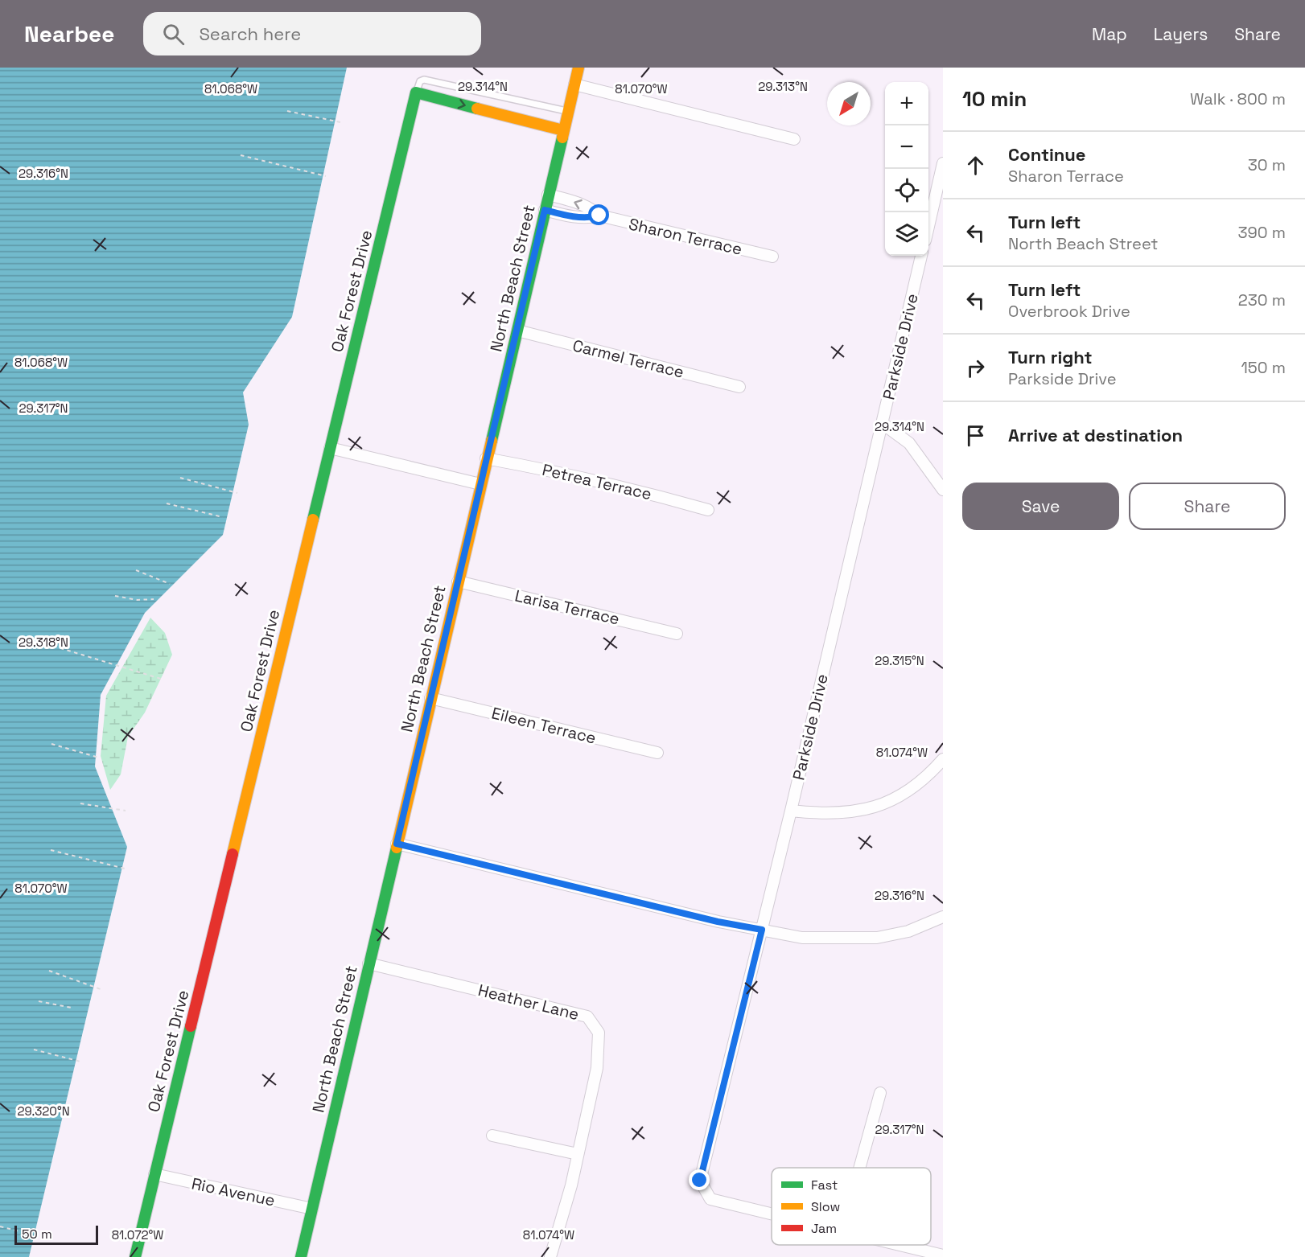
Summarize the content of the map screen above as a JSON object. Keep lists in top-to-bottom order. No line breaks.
{"streets":{"street":["Sharon Terrace","North Beach Street","Oak Forest Drive","Parkside Drive","Carmel Terrace","Petrea Terrace","Larisa Terrace","Eileen Terrace","Heather Lane","Rio Avenue"]},"crossings":[["Sharon Terrace","North Beach Street"],["North Beach Street","Carmel Terrace"],["North Beach Street","Petrea Terrace"],["North Beach Street","Larisa Terrace"],["North Beach Street","Eileen Terrace"],["North Beach Street","Heather Lane"],["North Beach Street","Rio Avenue"],["Oak Forest Drive","Rio Avenue"]],"legend":["Fast","Slow","Jam"],"scale_bar":"50 m","north":"bottom left","page":{"header":"Nearbee","search":"Search here","nav":["Map","Layers","Share"],"heading":["10 min","Walk · 800 m"],"map_buttons":["+","−"],"list":[["Continue","Sharon Terrace","30 m"],["Turn left","North Beach Street","390 m"],["Turn left","Overbrook Drive","230 m"],["Turn right","Parkside Drive","150 m"],"Arrive at destination"],"buttons":["Save","Share"],"scale":"50 m"},"coordinates":["29.314°N","29.313°N","81.068°W","81.070°W","29.316°N","29.317°N","29.318°N","29.315°N","81.074°W","29.320°N","81.072°W"]}
